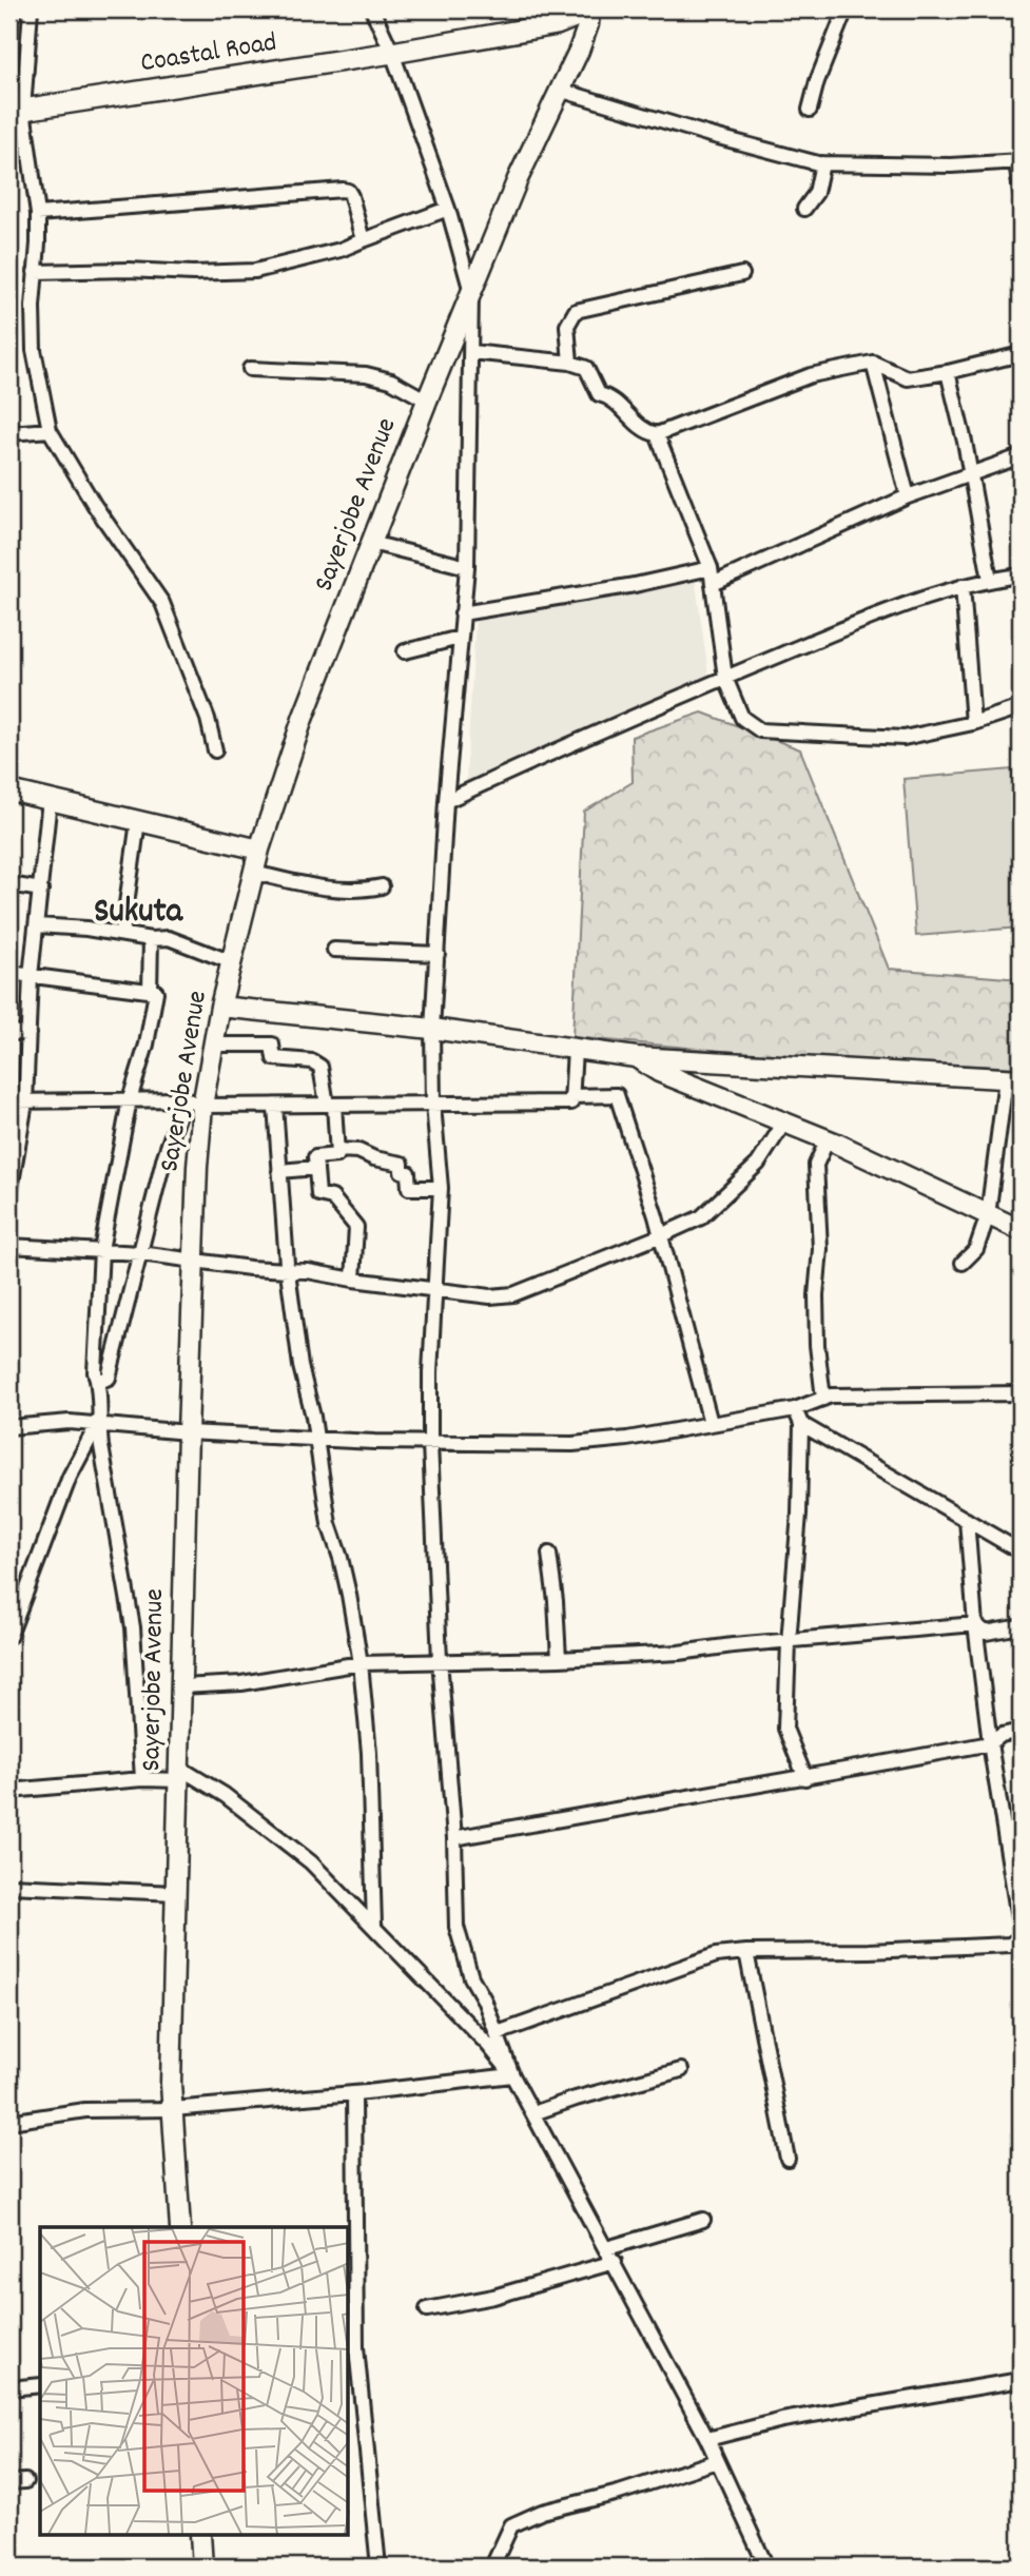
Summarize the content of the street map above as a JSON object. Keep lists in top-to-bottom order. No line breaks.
{"streets":{"main road":["Coastal Road"],"street":["Sayerjobe Avenue"]},"crossings":[["Coastal Road","Sayerjobe Avenue"]],"districts":["Sukuta"]}
